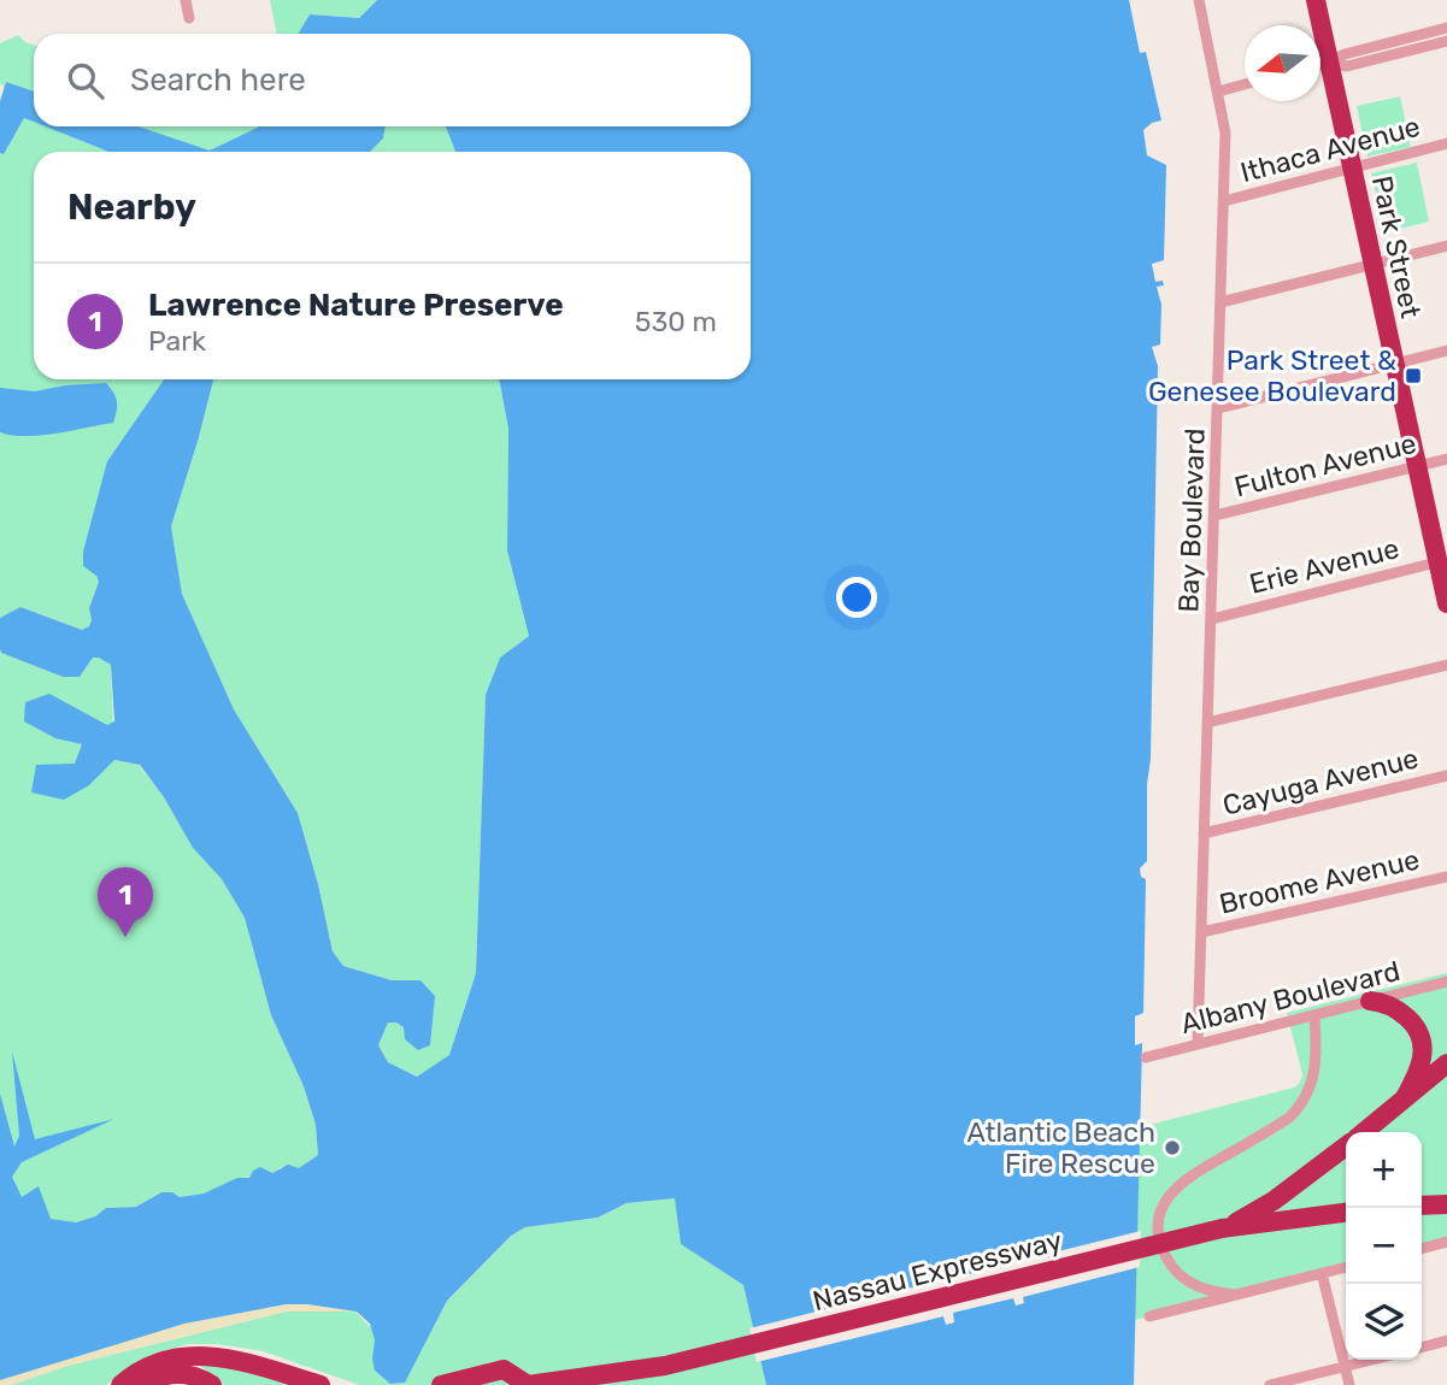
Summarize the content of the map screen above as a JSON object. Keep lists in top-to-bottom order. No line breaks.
{"streets":{"highway":["Park Street","Nassau Expressway"],"street":["Ithaca Avenue","Fulton Avenue","Bay Boulevard","Erie Avenue","Cayuga Avenue","Broome Avenue","Albany Boulevard"]},"crossings":[["Ithaca Avenue","Park Street"],["Ithaca Avenue","Bay Boulevard"],["Park Street","Fulton Avenue"],["Park Street","Erie Avenue"],["Fulton Avenue","Bay Boulevard"],["Bay Boulevard","Erie Avenue"],["Bay Boulevard","Cayuga Avenue"],["Bay Boulevard","Broome Avenue"],["Bay Boulevard","Albany Boulevard"]],"places":{"transit":["Park Street & Genesee Boulevard"],"other":["Atlantic Beach Fire Rescue"]},"north":"left","page":{"search":"Search here","heading":"Nearby","list":[{"mark":"1","name":"Lawrence Nature Preserve","note":"Park","value":"530 m"}],"pins":"1","map_buttons":["+","−"]}}
